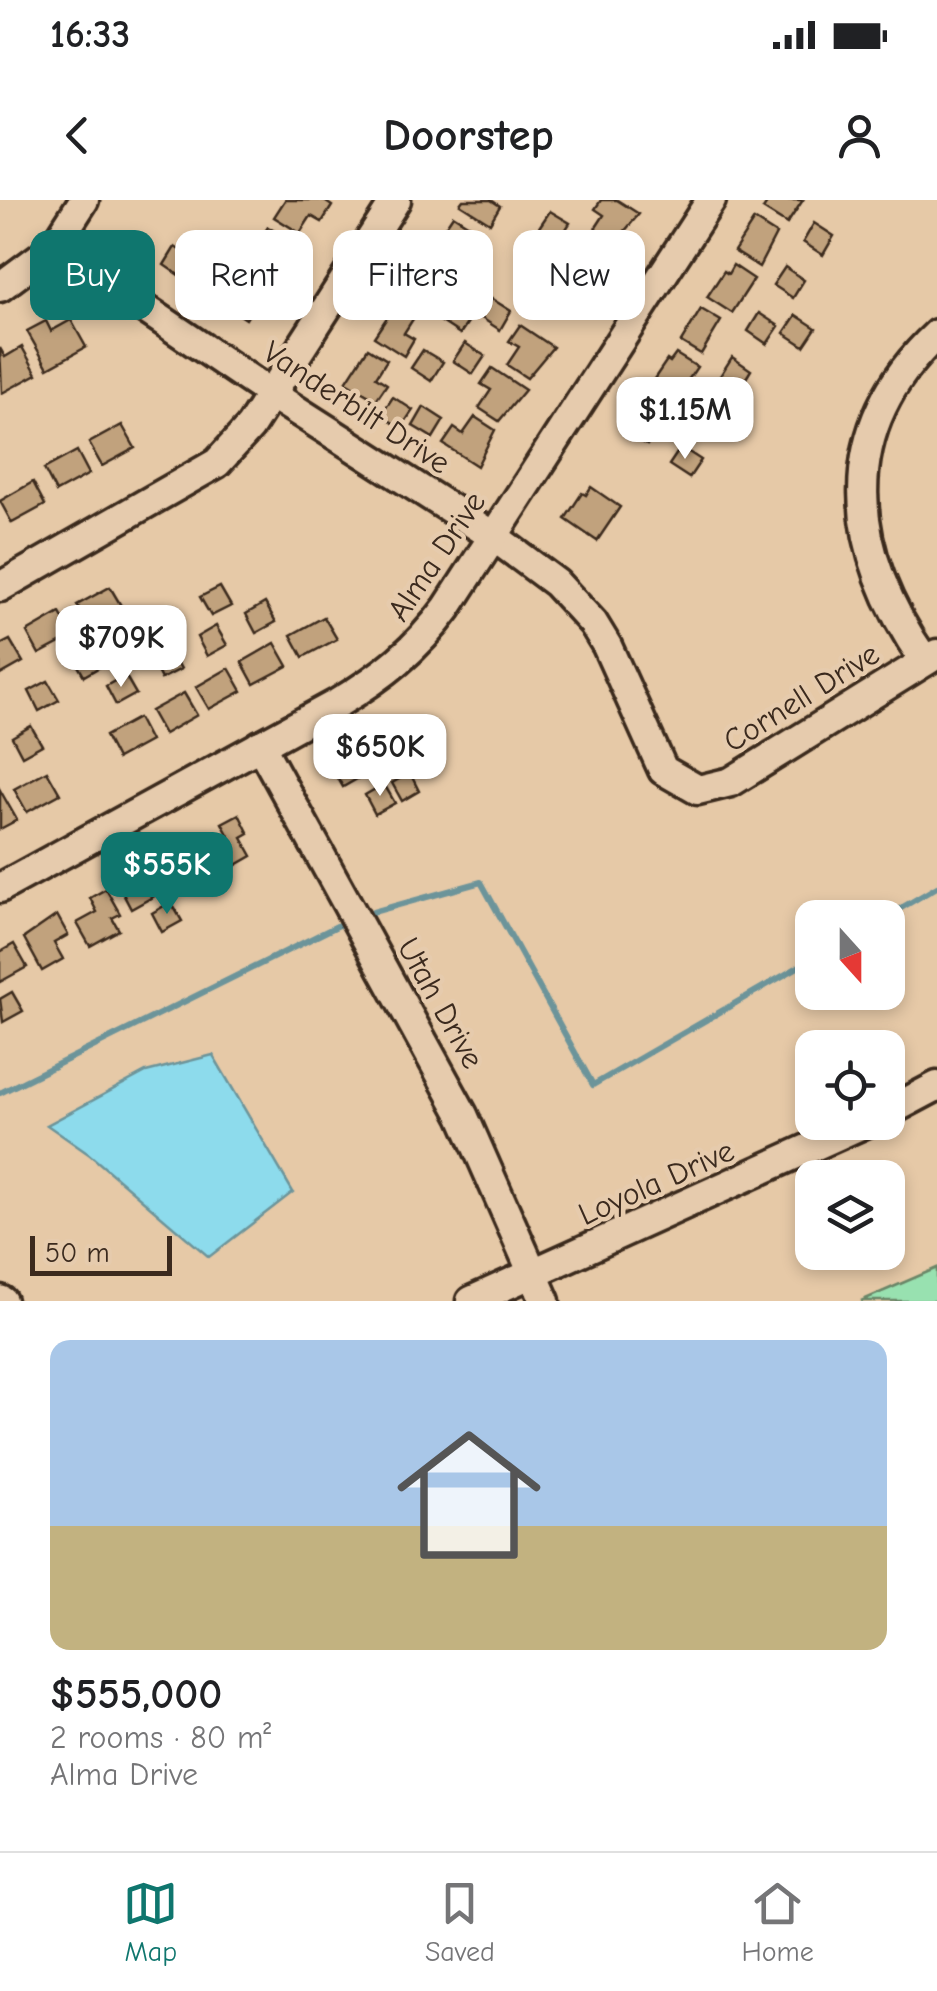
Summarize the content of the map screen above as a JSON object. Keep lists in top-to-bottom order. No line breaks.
{"streets":{"street":["Vanderbilt Drive","Alma Drive","Cornell Drive","Utah Drive","Loyola Drive"]},"crossings":[["Vanderbilt Drive","Alma Drive"],["Vanderbilt Drive","Cornell Drive"],["Alma Drive","Utah Drive"],["Utah Drive","Loyola Drive"]],"scale_bar":"50 m","north":"bottom","page":{"status":"16:33","header":"Doorstep","chip":["Buy","Rent","Filters","New"],"price":["$1.15M","$709K","$650K","$555K"],"scale":"50 m","list":[{"name":"$555,000","note":"2 rooms · 80 m² · Alma Drive"}],"tabs":["Map","Saved","Home"]}}
